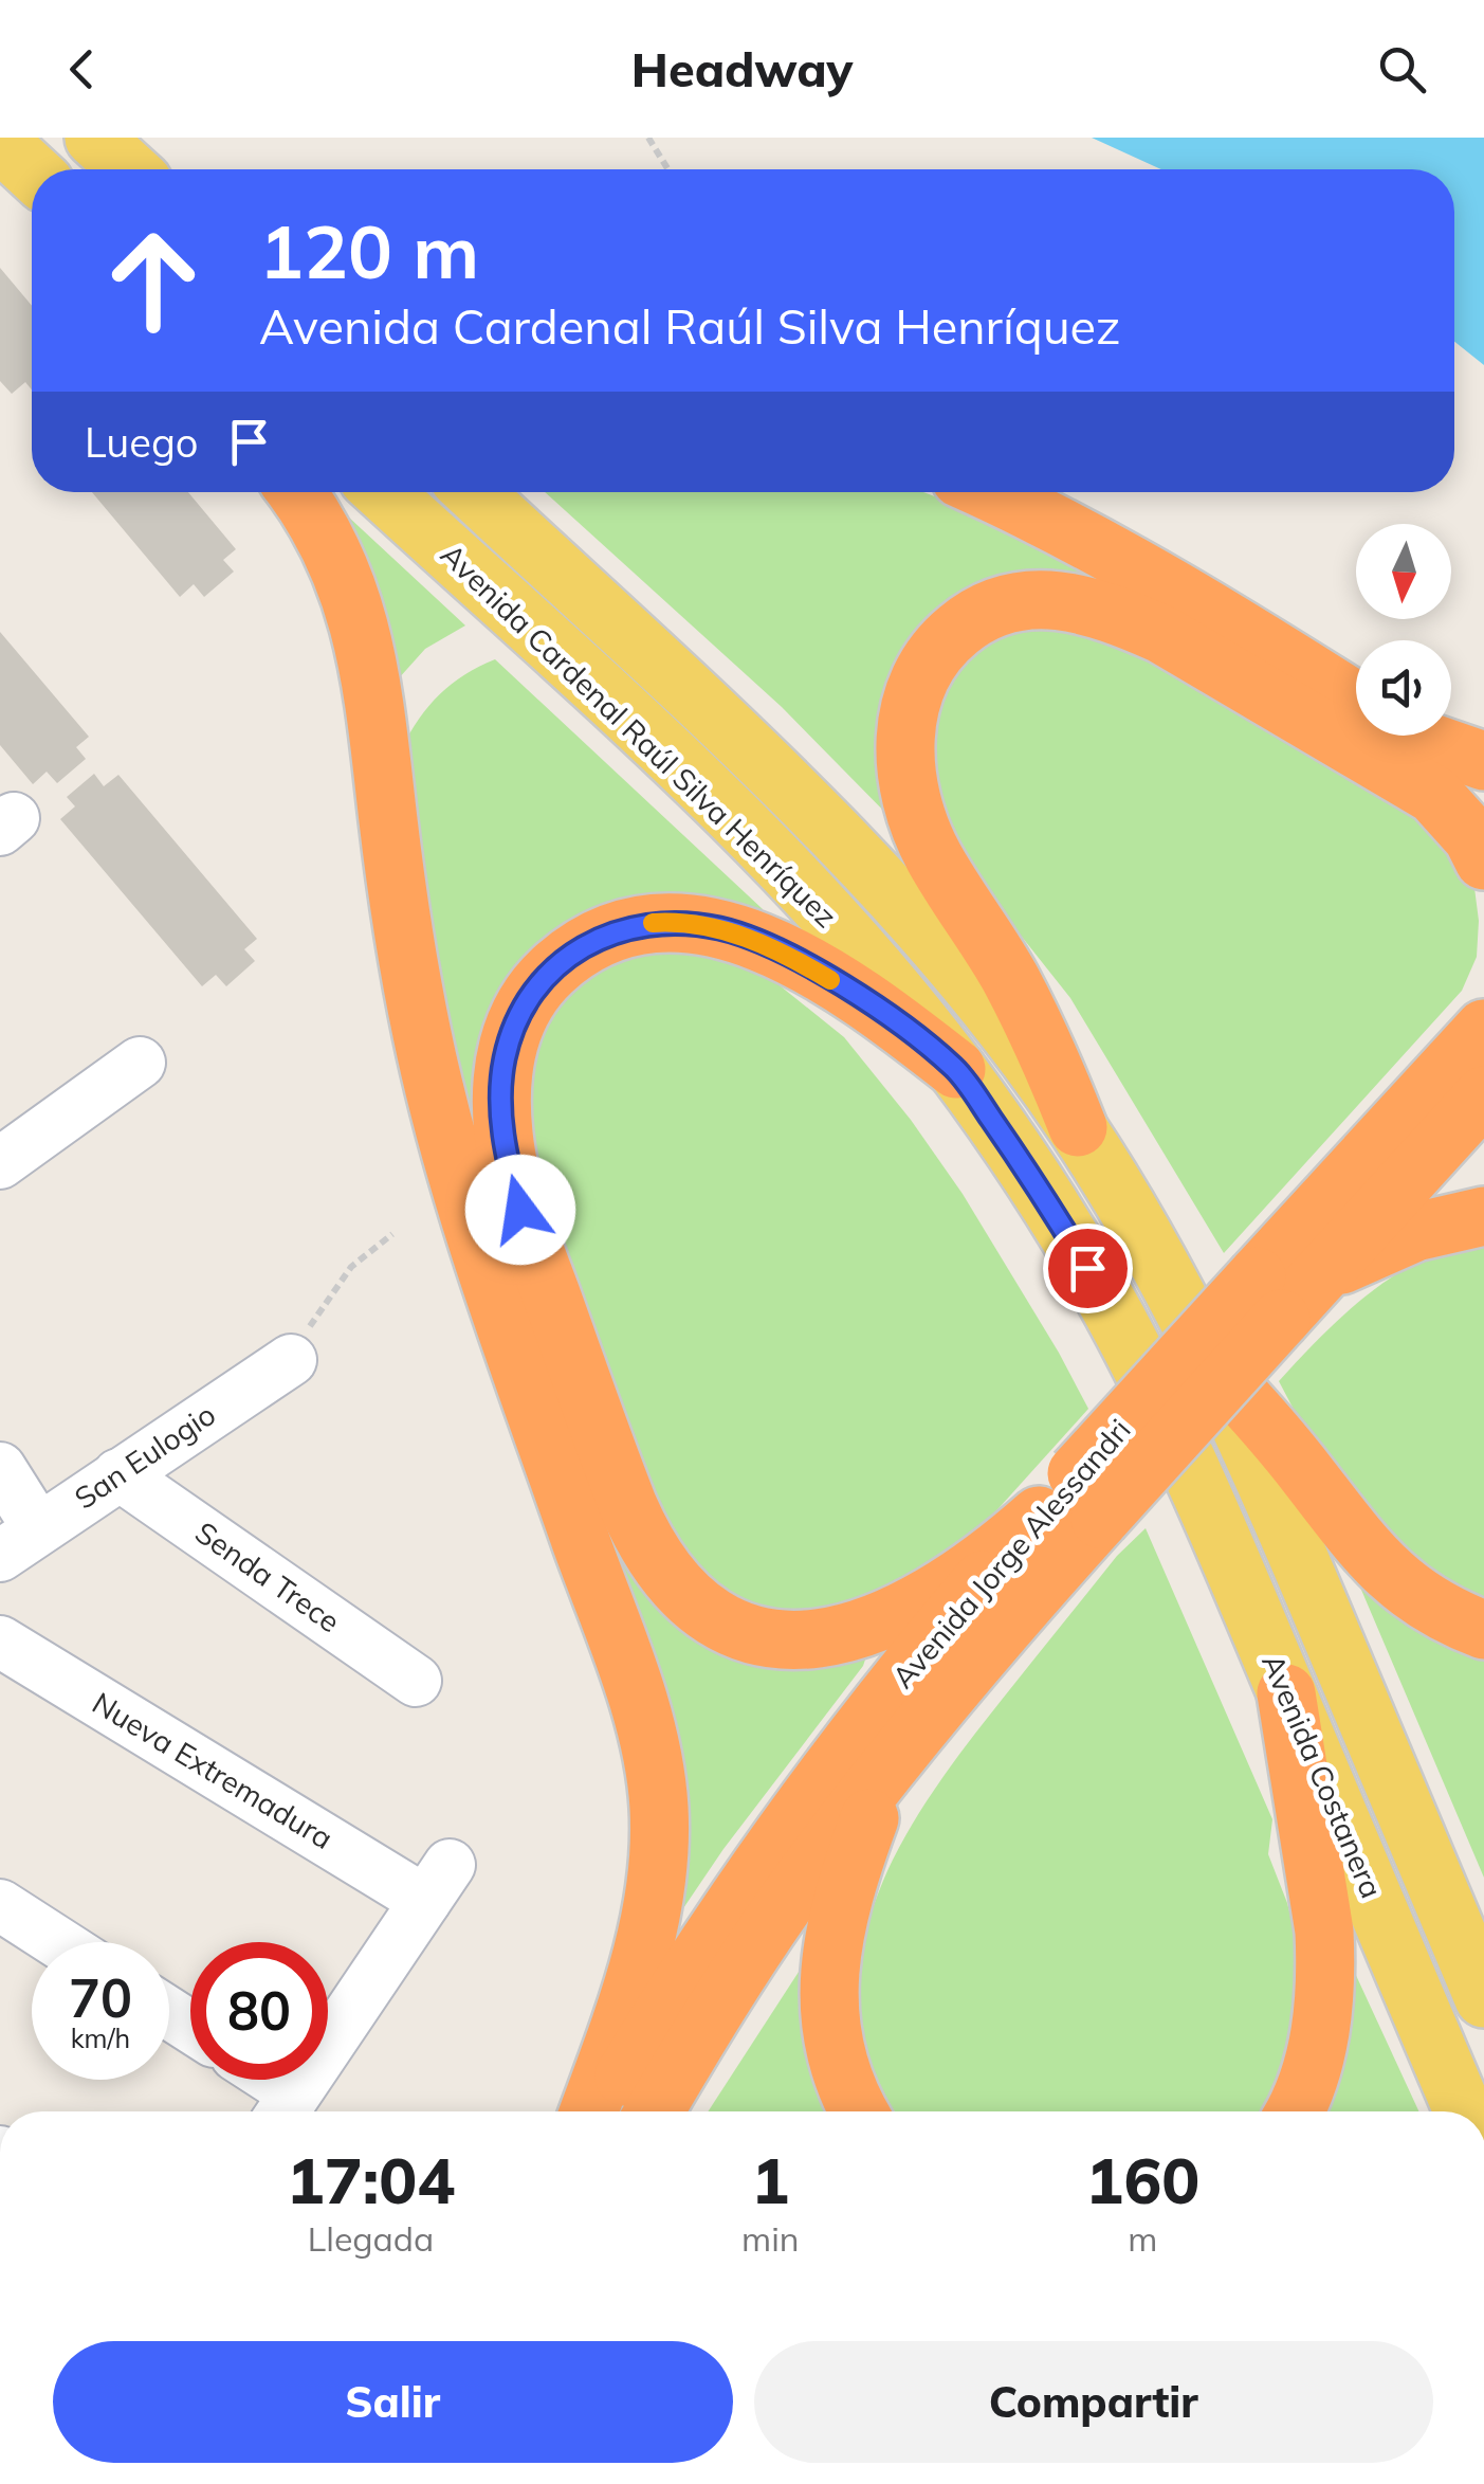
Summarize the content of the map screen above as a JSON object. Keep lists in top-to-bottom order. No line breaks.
{"streets":{"highway":["Avenida Jorge Alessandri"],"main road":["Avenida Cardenal Raúl Silva Henríquez","Avenida Costanera"],"street":["San Eulogio","Senda Trece","Nueva Extremadura"]},"crossings":[["Avenida Cardenal Raúl Silva Henríquez","Avenida Costanera"],["San Eulogio","Senda Trece"]],"north":"bottom","page":{"header":"Headway","turn":["120 m","Avenida Cardenal Raúl Silva Henríquez"],"then":"Luego","speed":"70 km/h","limit":"80","eta":["17:04","Llegada","1","min","160","m"],"buttons":["Salir","Compartir"]}}
